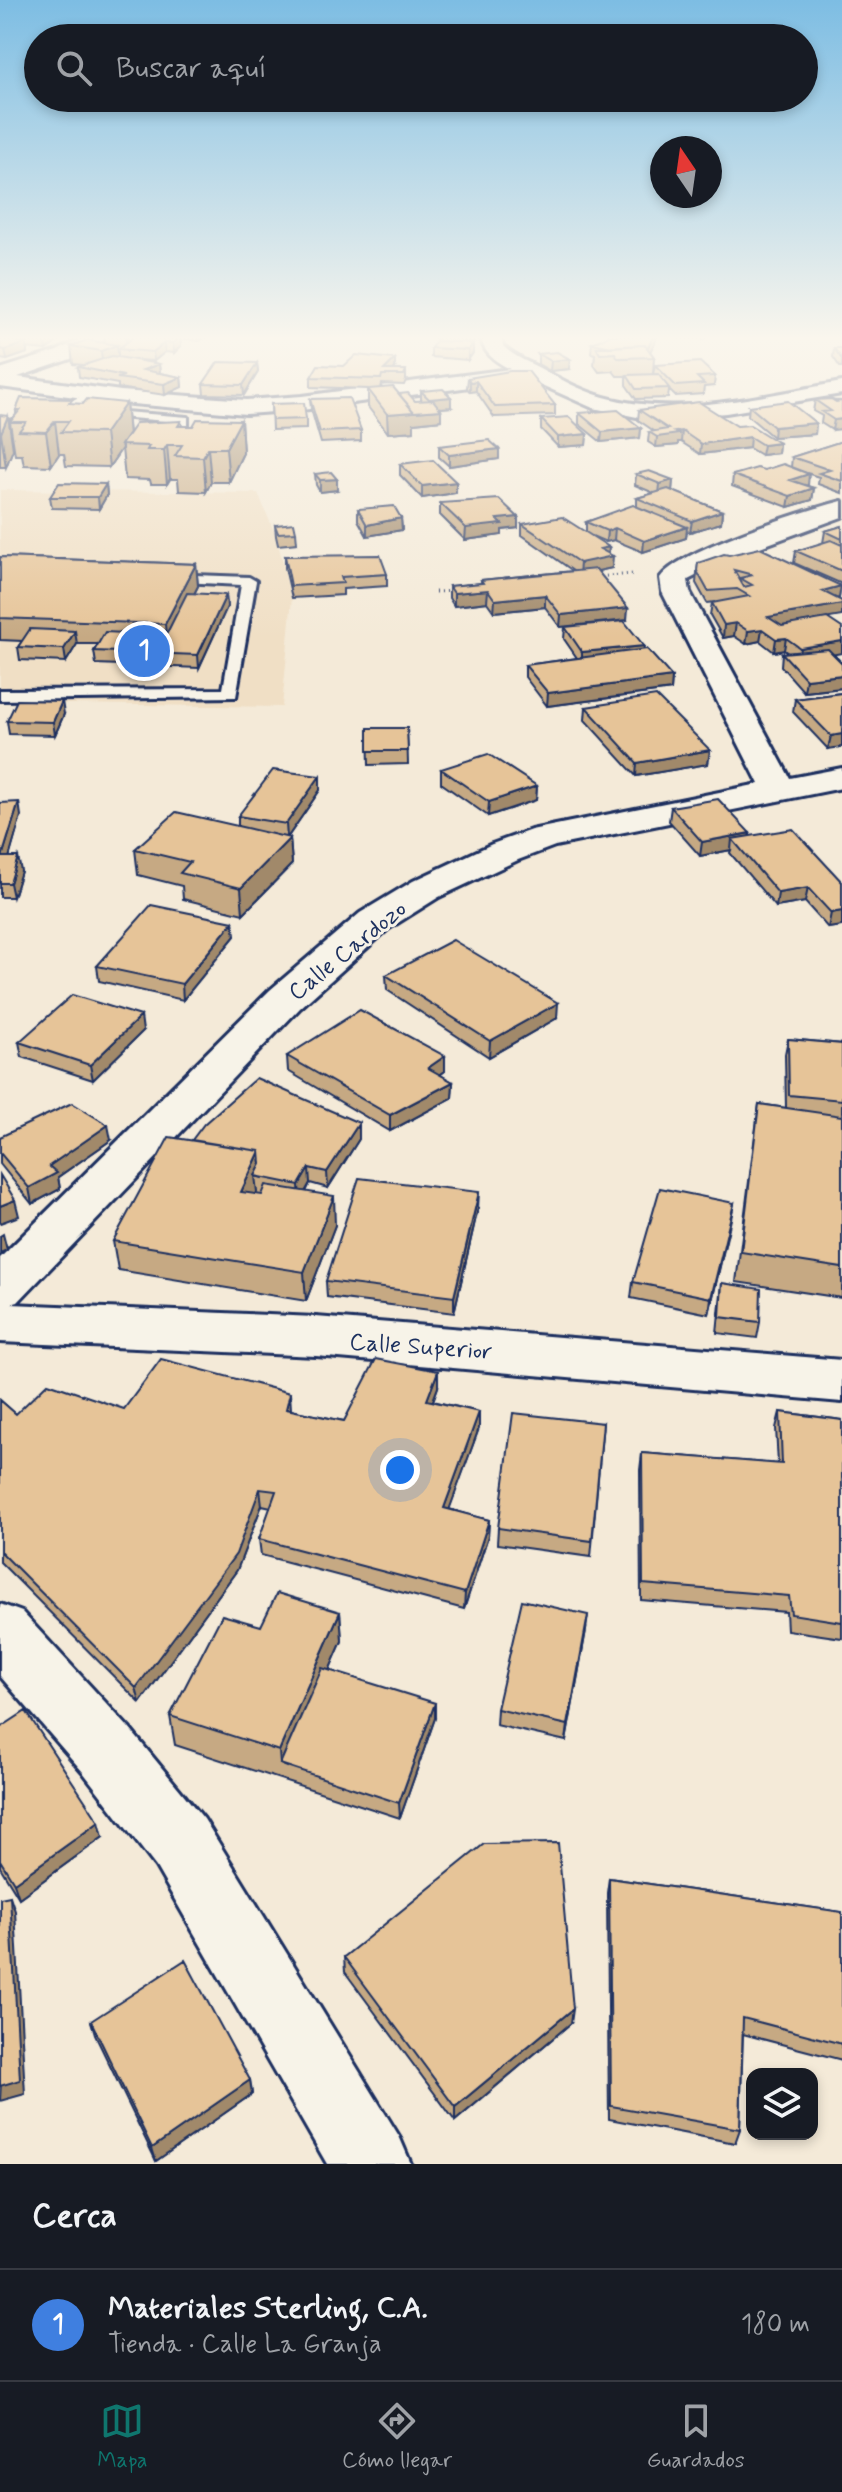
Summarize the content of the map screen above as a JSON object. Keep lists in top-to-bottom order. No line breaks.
{"streets":{"street":["Calle Cardozo","Calle Superior"]},"north":"top","page":{"search":"Buscar aquí","pins":"1","heading":"Cerca","list":[{"mark":"1","name":"Materiales Sterling, C.A.","note":"Tienda · Calle La Granja","value":"180 m"}],"nav":["Mapa","Cómo llegar","Guardados"]}}
